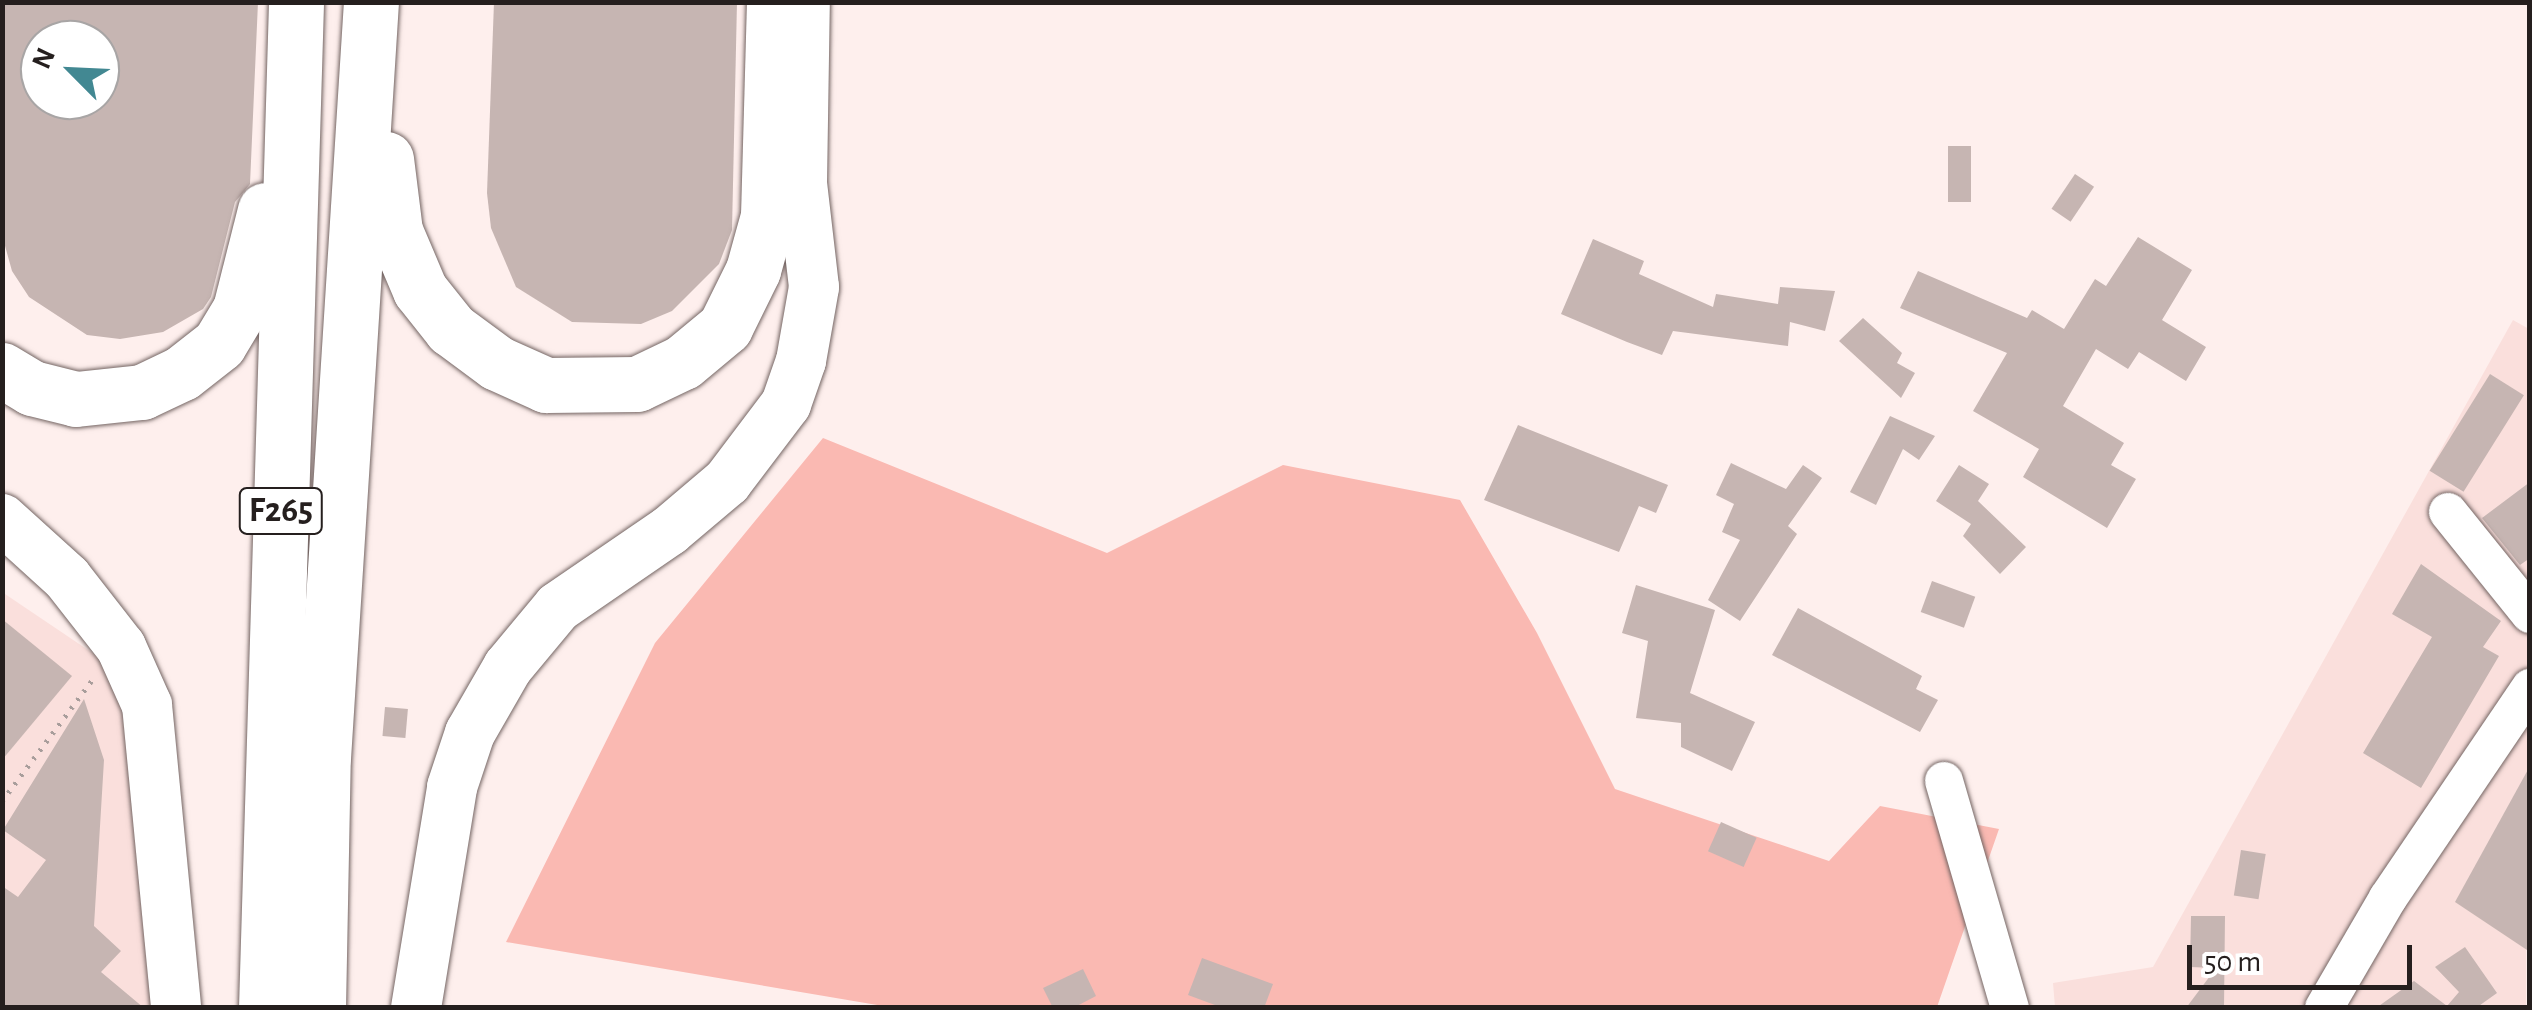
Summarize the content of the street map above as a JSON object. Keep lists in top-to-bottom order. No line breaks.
{"streets":{"highway":["F265"]},"scale_bar":"50 m","north":"top left"}
